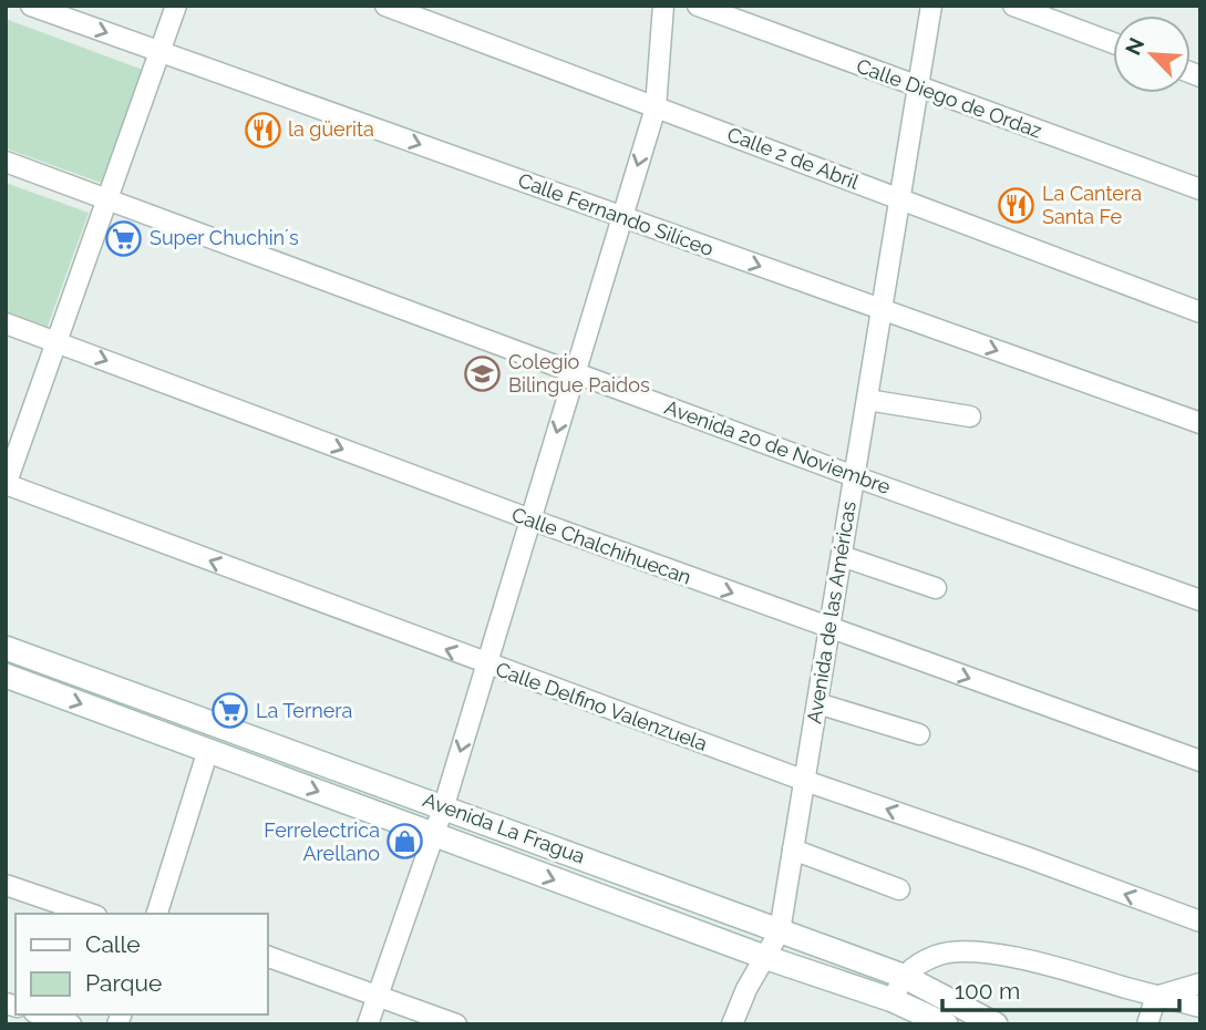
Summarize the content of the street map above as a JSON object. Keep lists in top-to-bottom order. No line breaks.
{"streets":{"street":["Calle Diego de Ordaz","Calle 2 de Abril","Calle Fernando Silíceo","Avenida 20 de Noviembre","Calle Chalchihuecan","Avenida de las Américas","Calle Delfino Valenzuela","Avenida La Fragua"]},"crossings":[["Calle Diego de Ordaz","Avenida de las Américas"],["Calle 2 de Abril","Avenida de las Américas"],["Calle Fernando Silíceo","Avenida de las Américas"],["Avenida 20 de Noviembre","Avenida de las Américas"],["Calle Chalchihuecan","Avenida de las Américas"],["Avenida de las Américas","Calle Delfino Valenzuela"],["Avenida de las Américas","Avenida La Fragua"]],"one_way":["Calle Fernando Silíceo","Calle Chalchihuecan"],"places":{"restaurant":["la güerita","La Cantera Santa Fe"],"supermarket":["Super Chuchin´s","La Ternera"],"school or university":["Colegio Bilingue Paidos"],"shop":["Ferrelectrica Arellano"]},"legend":["Calle","Parque"],"scale_bar":"100 m","north":"top left"}
